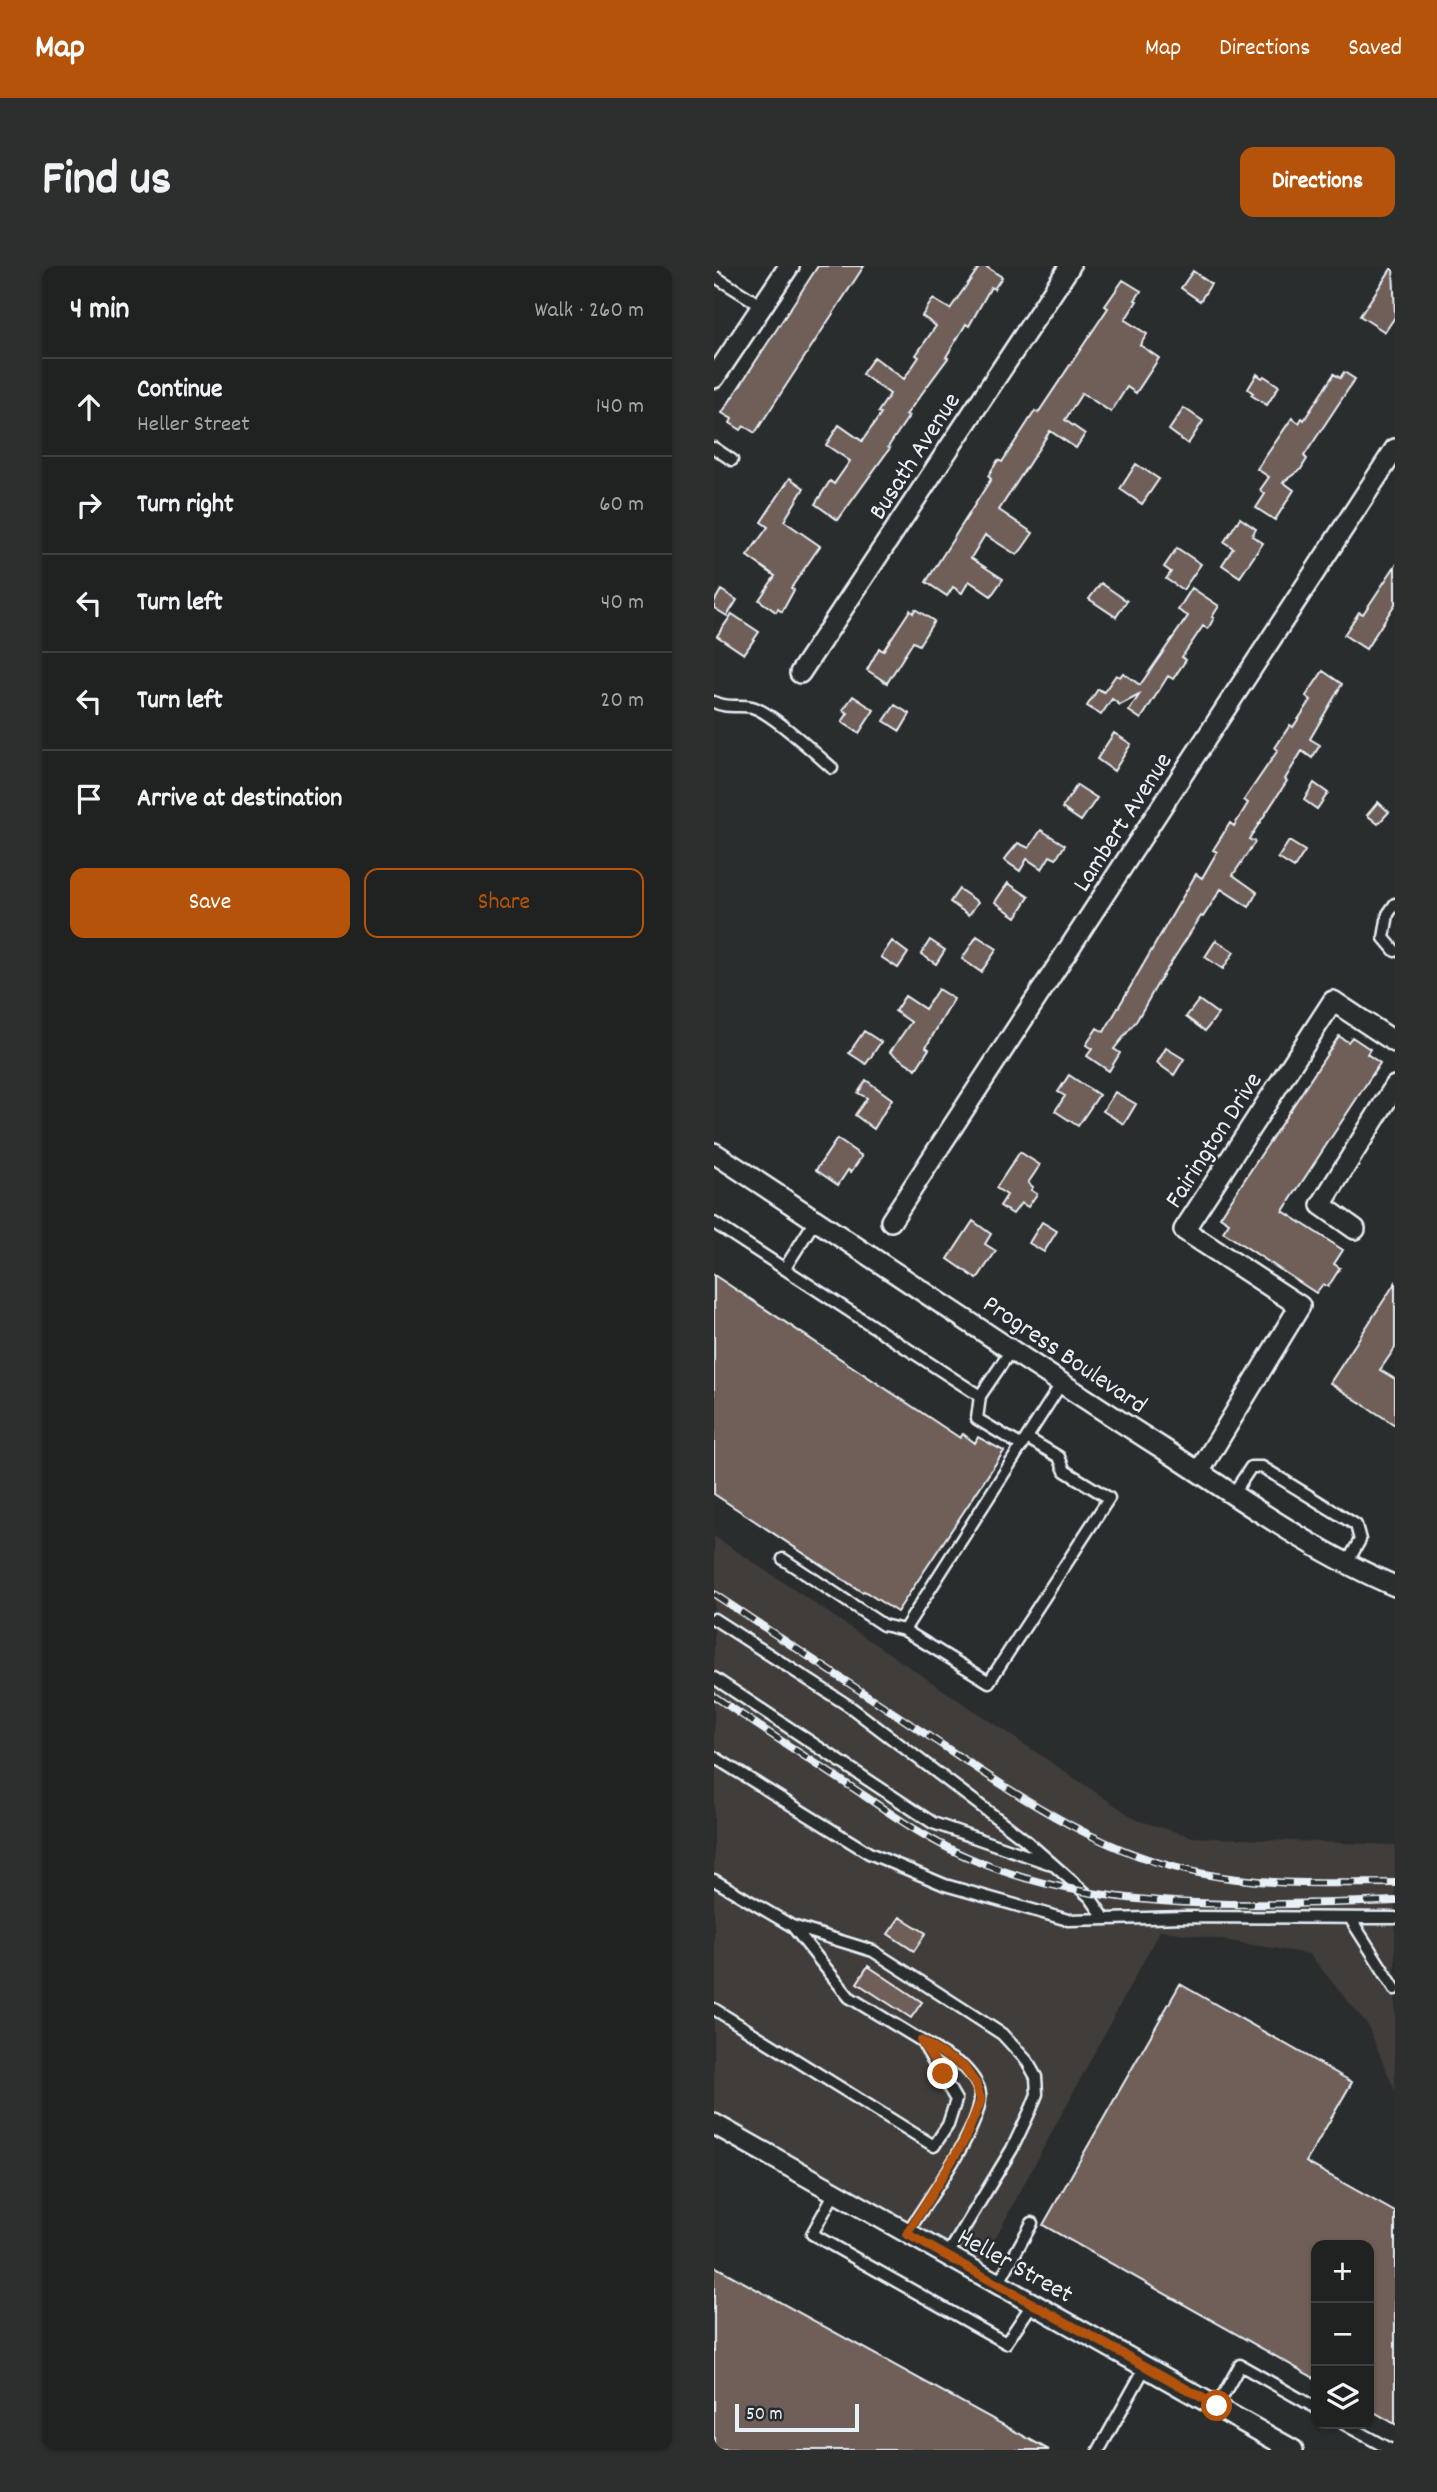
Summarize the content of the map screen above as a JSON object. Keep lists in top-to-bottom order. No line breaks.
{"streets":{"street":["Busath Avenue","Lambert Avenue","Fairington Drive","Progress Boulevard","Heller Street"]},"crossings":[["Fairington Drive","Progress Boulevard"]],"scale_bar":"50 m","page":{"header":"Map","nav":["Map","Directions","Saved"],"title":"Find us","buttons":["Directions",["Save","Share"]],"heading":["4 min","Walk · 260 m"],"list":[["Continue","Heller Street","140 m"],["Turn right","60 m"],["Turn left","40 m"],["Turn left","20 m"],"Arrive at destination"],"map_buttons":["+","−"],"scale":"50 m"}}
